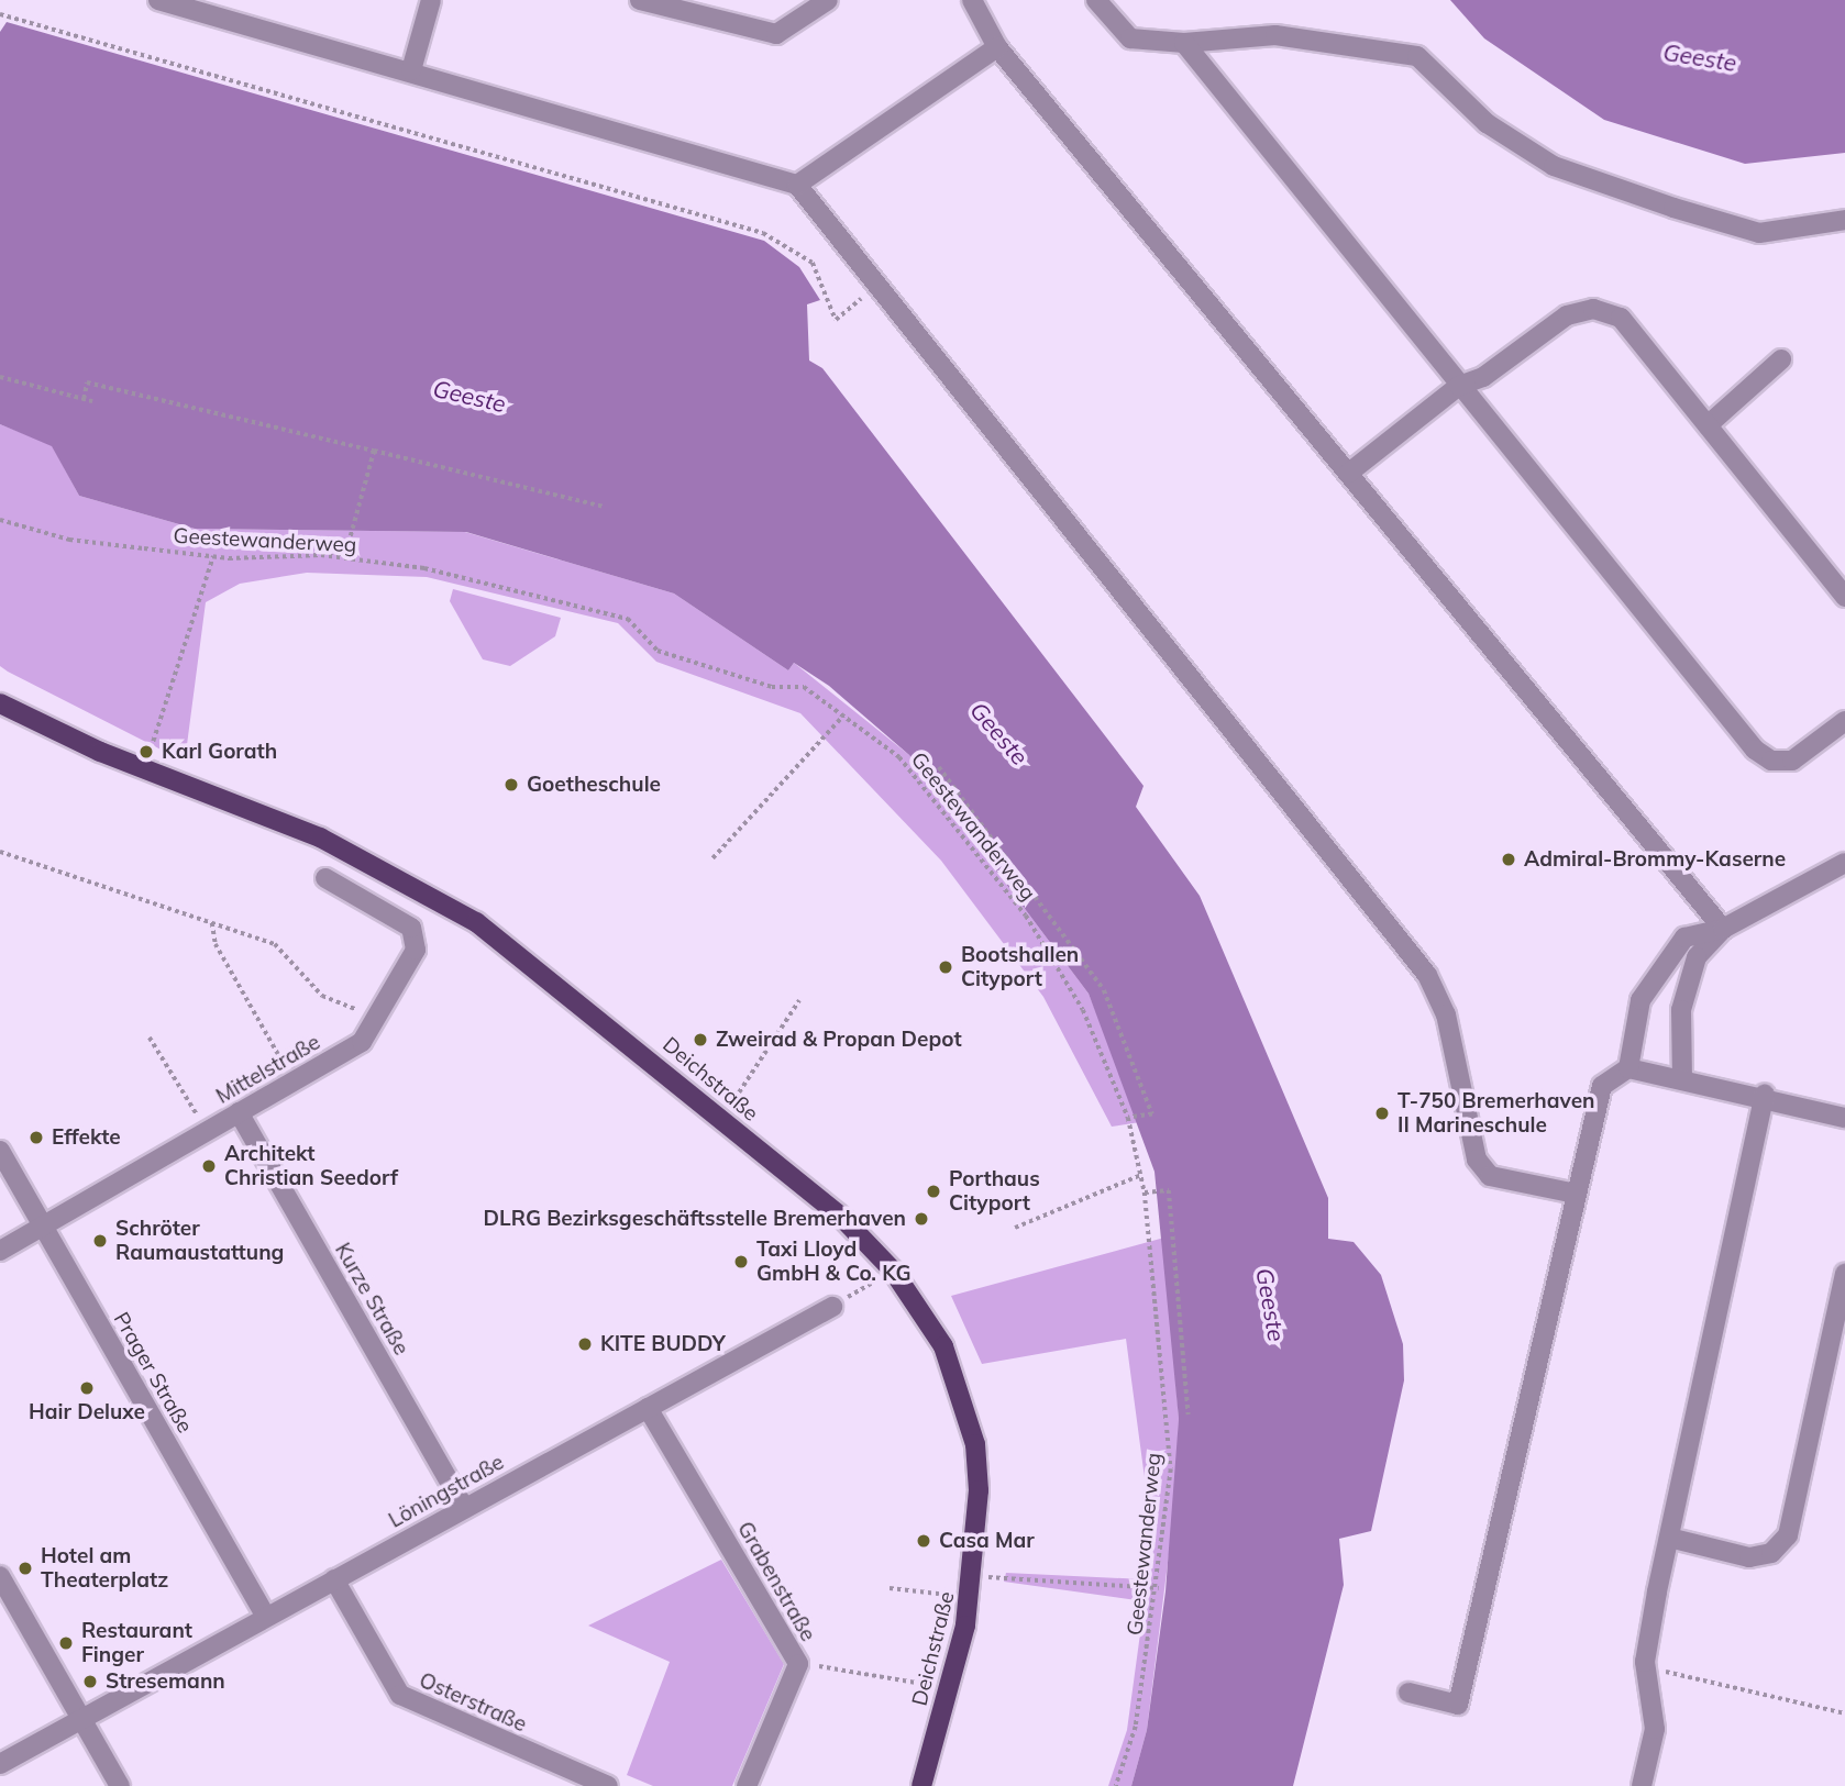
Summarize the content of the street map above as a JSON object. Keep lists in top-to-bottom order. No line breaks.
{"streets":{"main road":["Deichstraße"],"street":["Mittelstraße","Kurze Straße","Prager Straße","Löningstraße","Grabenstraße","Osterstraße"],"path":["Geestewanderweg"]},"crossings":[["Mittelstraße","Kurze Straße"],["Mittelstraße","Prager Straße"],["Kurze Straße","Löningstraße"],["Prager Straße","Löningstraße"],["Löningstraße","Grabenstraße"],["Löningstraße","Osterstraße"]],"water":["Geeste"],"places":["Karl Gorath","Goetheschule","Admiral-Brommy-Kaserne","Bootshallen Cityport","Zweirad & Propan Depot","T-750 Bremerhaven II Marineschule","Effekte","Architekt Christian Seedorf","Porthaus Cityport","DLRG Bezirksgeschäftsstelle Bremerhaven","Schröter Raumaustattung","Taxi Lloyd GmbH & Co. KG","KITE BUDDY","Hair Deluxe","Casa Mar","Hotel am Theaterplatz","Restaurant Finger","Stresemann"]}
